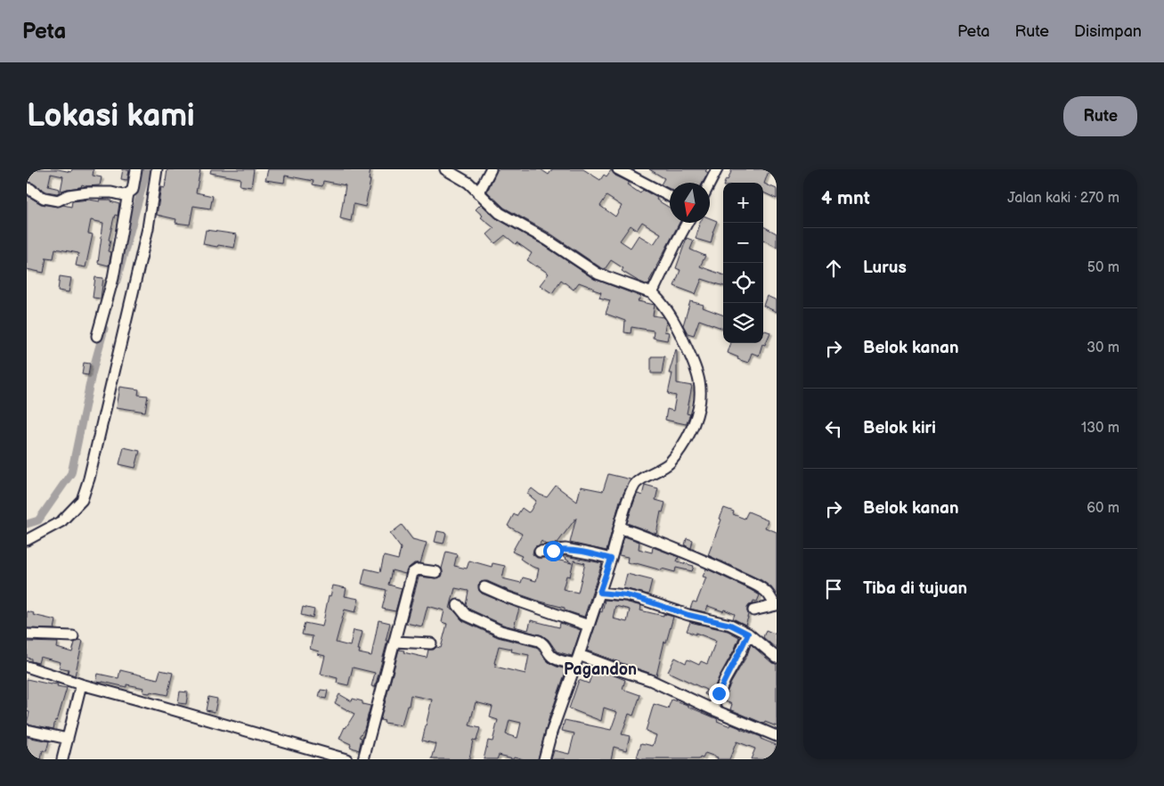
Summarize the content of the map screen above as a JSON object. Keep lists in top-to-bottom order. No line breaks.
{"districts":["Pagandon"],"north":"bottom","page":{"header":"Peta","nav":["Peta","Rute","Disimpan"],"buttons":"Rute","title":"Lokasi kami","heading":["4 mnt","Jalan kaki · 270 m"],"map_buttons":["+","−"],"list":[["Lurus","50 m"],["Belok kanan","30 m"],["Belok kiri","130 m"],["Belok kanan","60 m"],"Tiba di tujuan"]}}
